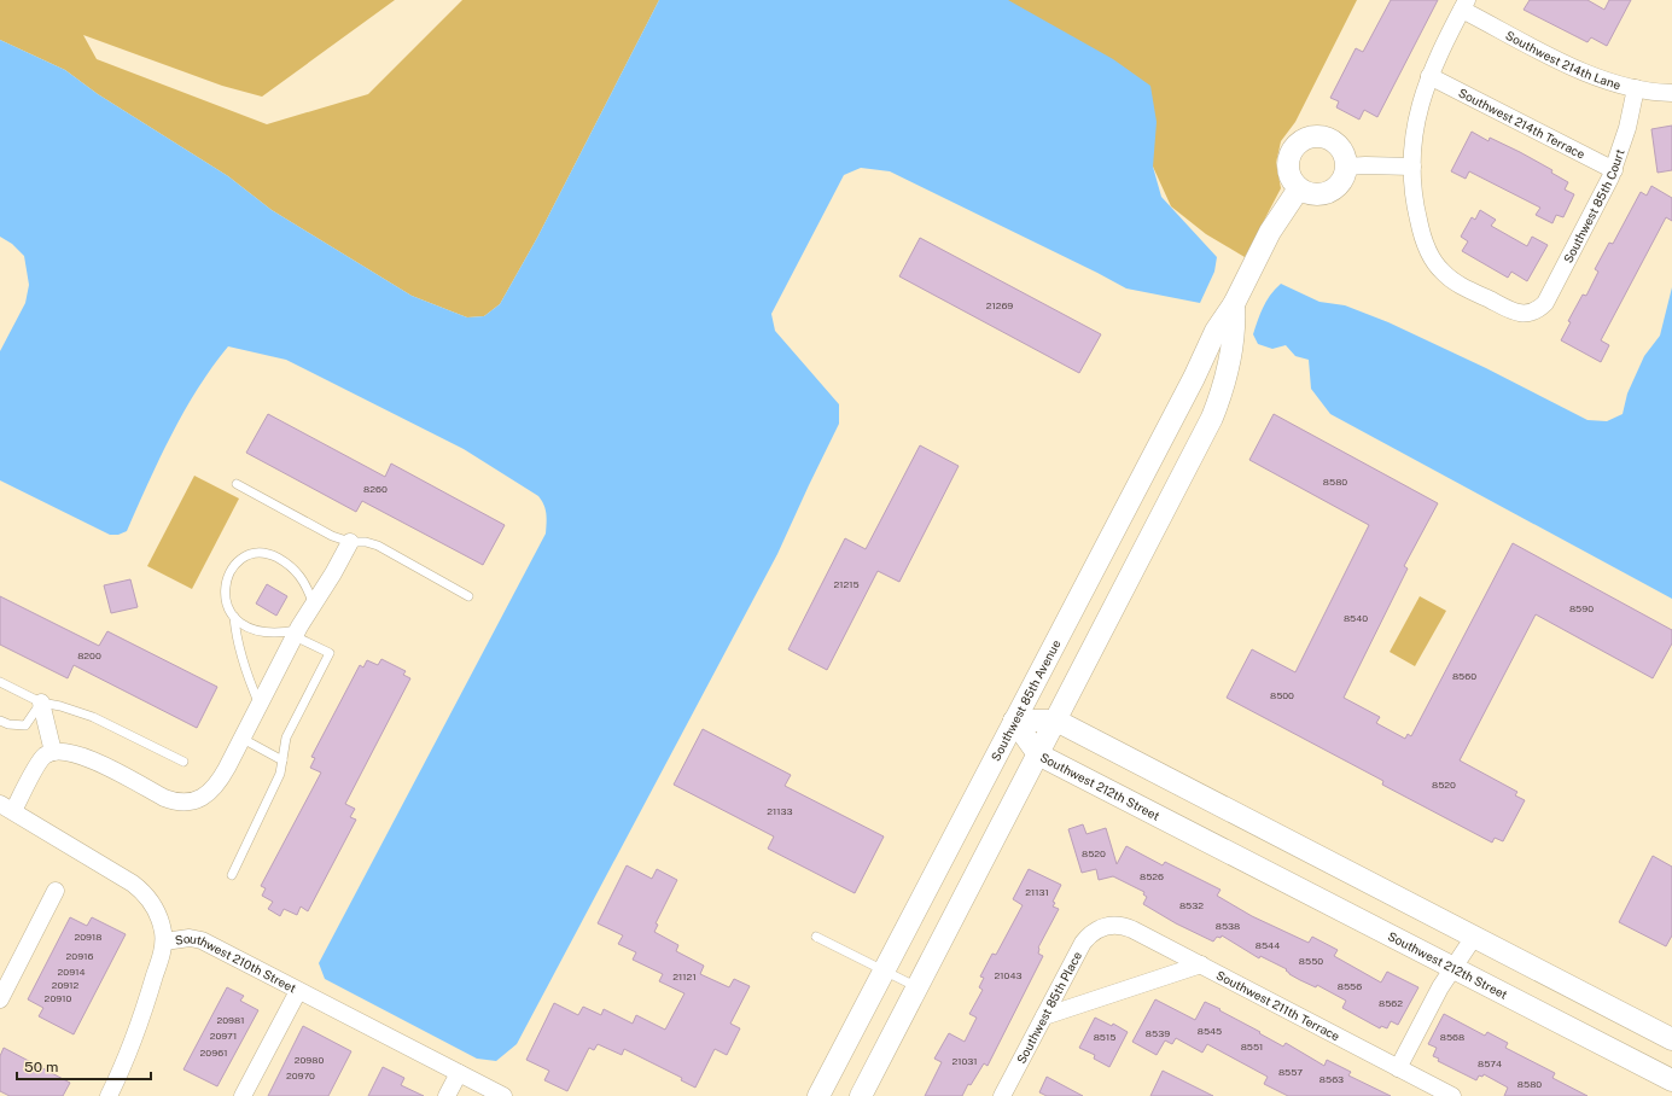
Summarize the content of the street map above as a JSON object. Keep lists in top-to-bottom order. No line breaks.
{"streets":{"street":["Southwest 214th Lane","Southwest 214th Terrace","Southwest 85th Court","Southwest 85th Avenue","Southwest 212th Street","Southwest 210th Street","Southwest 211th Terrace","Southwest 85th Place"]},"crossings":[["Southwest 214th Lane","Southwest 85th Court"],["Southwest 214th Terrace","Southwest 85th Court"],["Southwest 85th Avenue","Southwest 212th Street"],["Southwest 211th Terrace","Southwest 85th Place"]],"house_numbers":["21269","8580","8260","21215","8590","8540","8200","8560","8500","8520","21133","8520","8526","21131","8532","8538","20918","8544","20916","8550","20914","21043","21121","20912","8556","20910","8562","20981","8545","8539","20971","8515","8568","8551","20961","20980","21031","8574","8557","20970","8563","8580"],"scale_bar":"50 m"}
